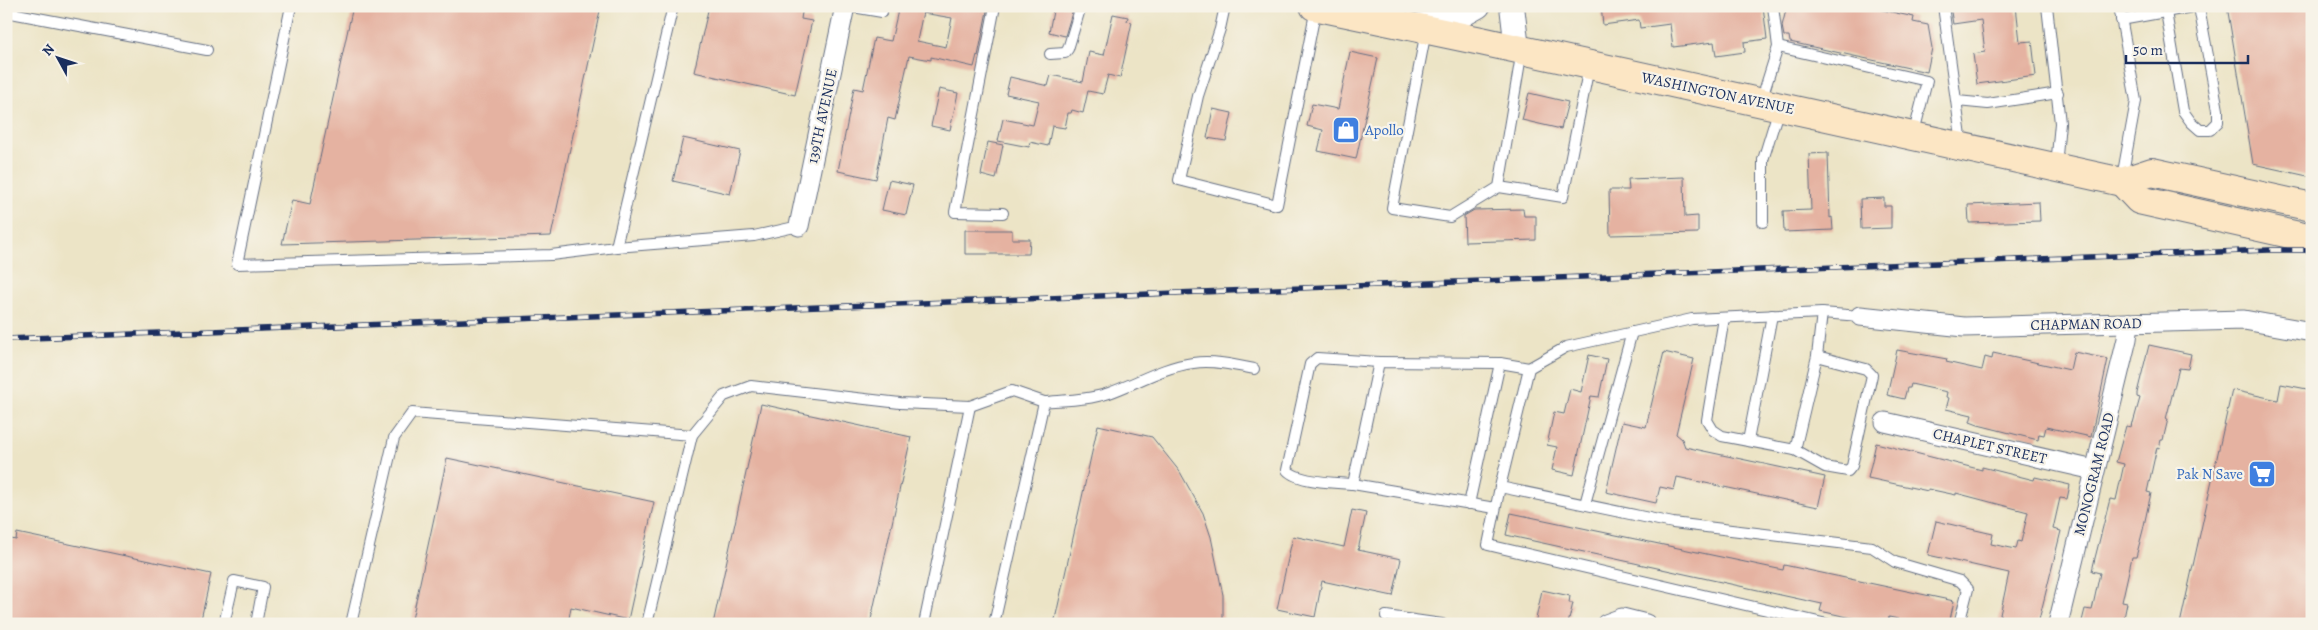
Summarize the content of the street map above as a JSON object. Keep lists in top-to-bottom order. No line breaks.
{"streets":{"main road":["WASHINGTON AVENUE"],"street":["139TH AVENUE","CHAPMAN ROAD","CHAPLET STREET","MONOGRAM ROAD"]},"crossings":[["CHAPMAN ROAD","MONOGRAM ROAD"],["CHAPLET STREET","MONOGRAM ROAD"]],"places":{"shop":["Apollo"],"supermarket":["Pak N Save"]},"scale_bar":"50 m","north":"top left"}
